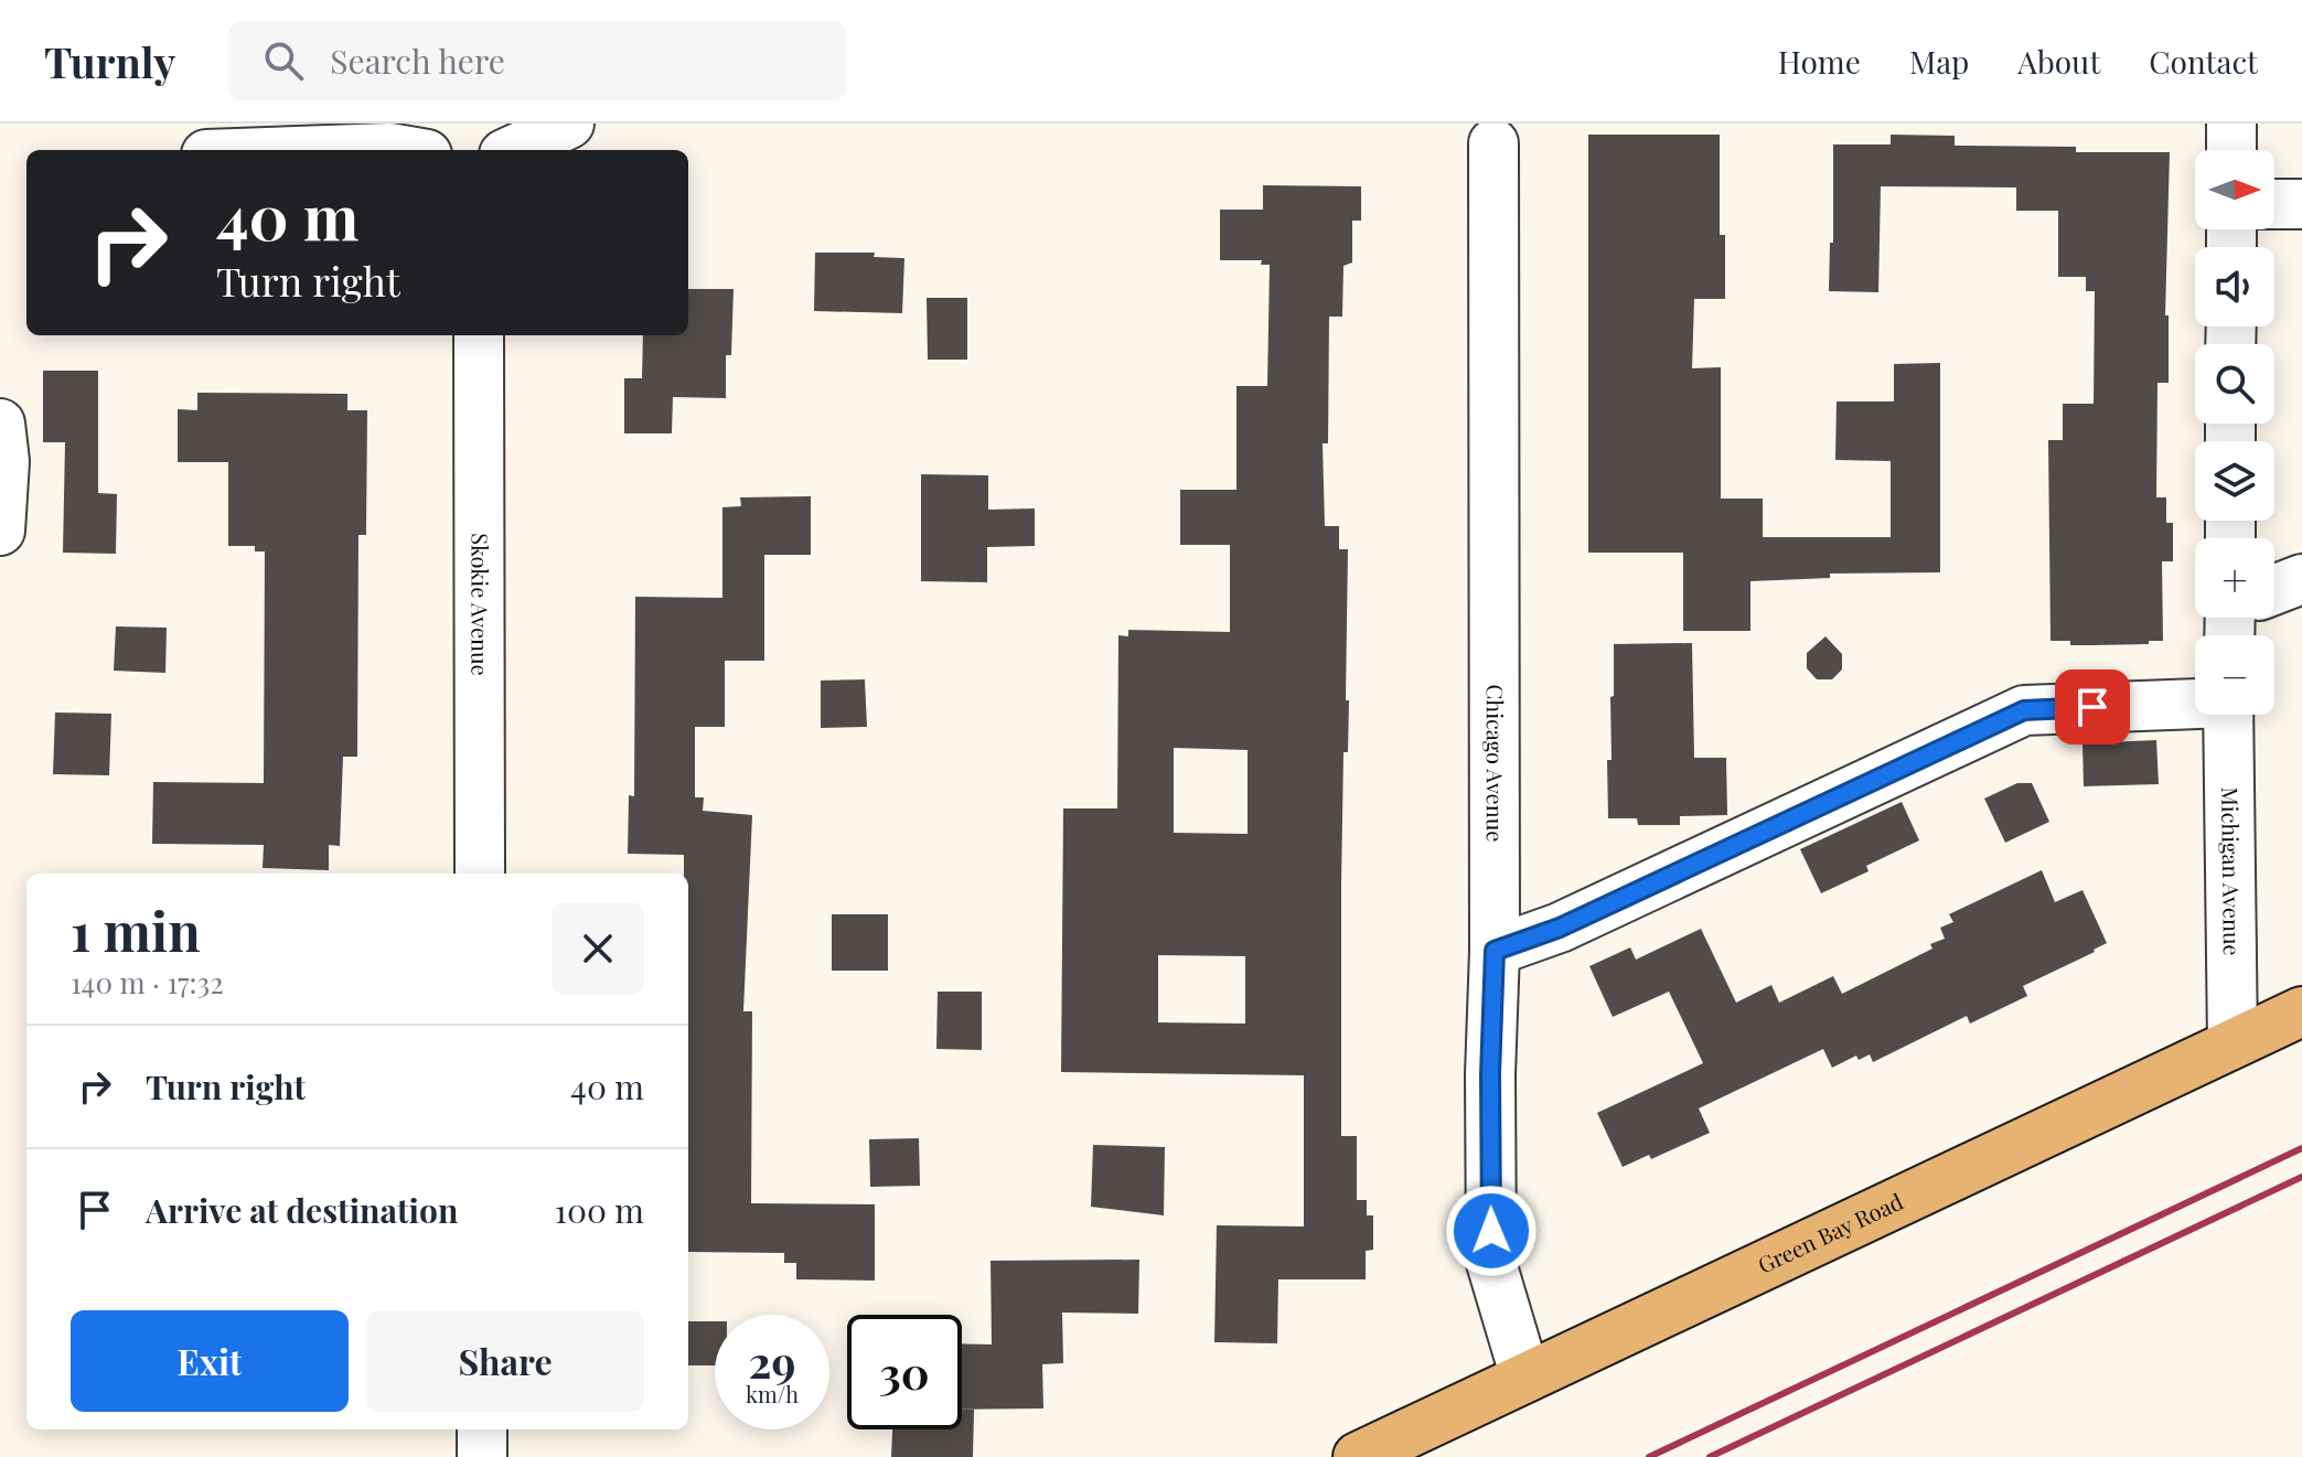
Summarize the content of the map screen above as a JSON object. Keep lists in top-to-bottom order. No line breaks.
{"streets":{"main road":["Green Bay Road"],"street":["Skokie Avenue","Chicago Avenue","Michigan Avenue"]},"crossings":[["Chicago Avenue","Green Bay Road"],["Michigan Avenue","Green Bay Road"]],"north":"right","page":{"header":"Turnly","search":"Search here","nav":["Home","Map","About","Contact"],"map_buttons":["+","−"],"turn":["40 m","Turn right"],"heading":["1 min","140 m · 17:32"],"list":[{"name":"Turn right","value":"40 m"},{"name":"Arrive at destination","value":"100 m"}],"buttons":["Exit","Share"],"speed":"29 km/h","limit":"30"}}
